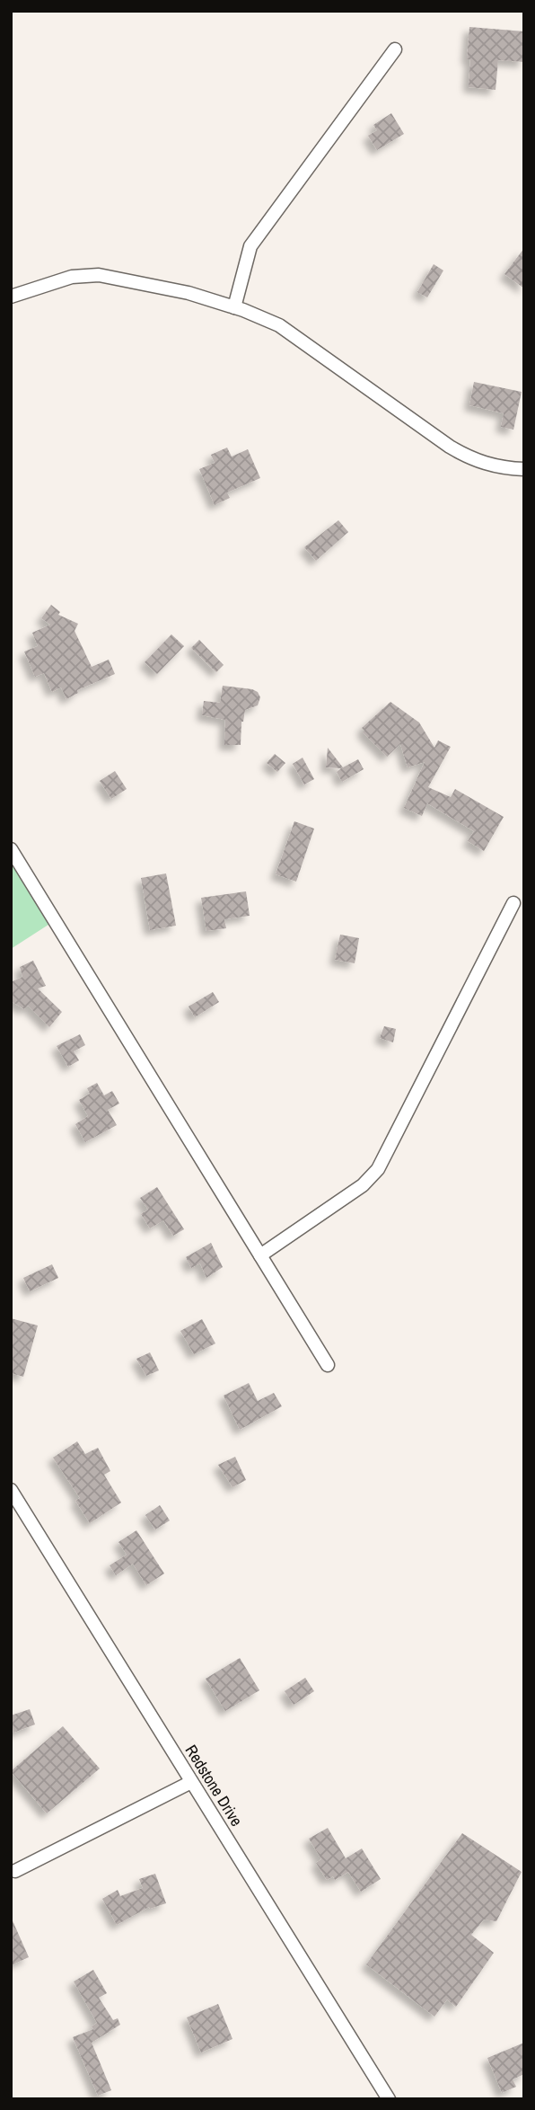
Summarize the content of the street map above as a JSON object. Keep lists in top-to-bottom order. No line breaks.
{"streets":{"street":["Redstone Drive"]}}
